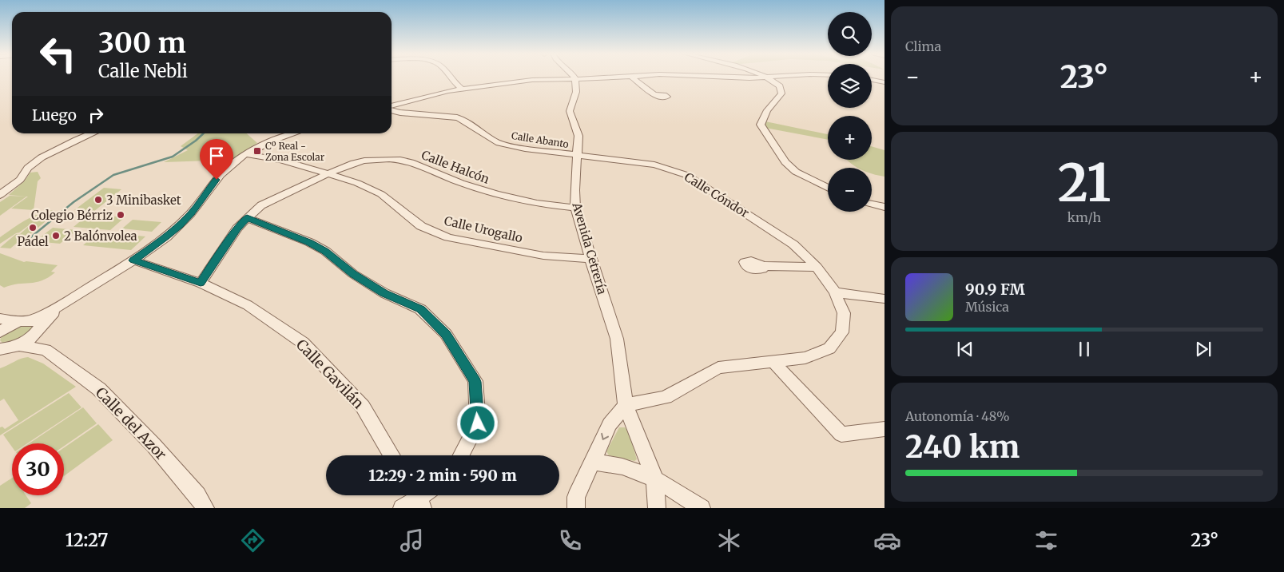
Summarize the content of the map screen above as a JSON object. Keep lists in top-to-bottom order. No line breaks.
{"streets":{"street":["Calle Abanto","Calle Halcón","Calle Cóndor","Calle Urogallo","Avenida Cetrería","Calle Gavilán","Calle del Azor"]},"crossings":[["Calle Abanto","Calle Cóndor"],["Calle Abanto","Avenida Cetrería"],["Calle Halcón","Calle Urogallo"],["Calle Halcón","Avenida Cetrería"],["Calle Halcón","Calle Gavilán"],["Calle Cóndor","Avenida Cetrería"],["Calle Urogallo","Avenida Cetrería"]],"places":{"transit":["Cº Real - Zona Escolar"],"other":["3 Minibasket","Colegio Bérriz","Pádel","2 Balónvolea"]},"page":{"tile":["Clima",["21","km/h"],["Autonomía · 48%","240 km"]],"map_buttons":["+","−"],"turn":["300 m","Calle Nebli"],"heat":["−","23°","+"],"then":"Luego","song":["90.9 FM","Música"],"limit":"30","trip":"12:29 · 2 min · 590 m","tabs":["12:27","23°"]}}
